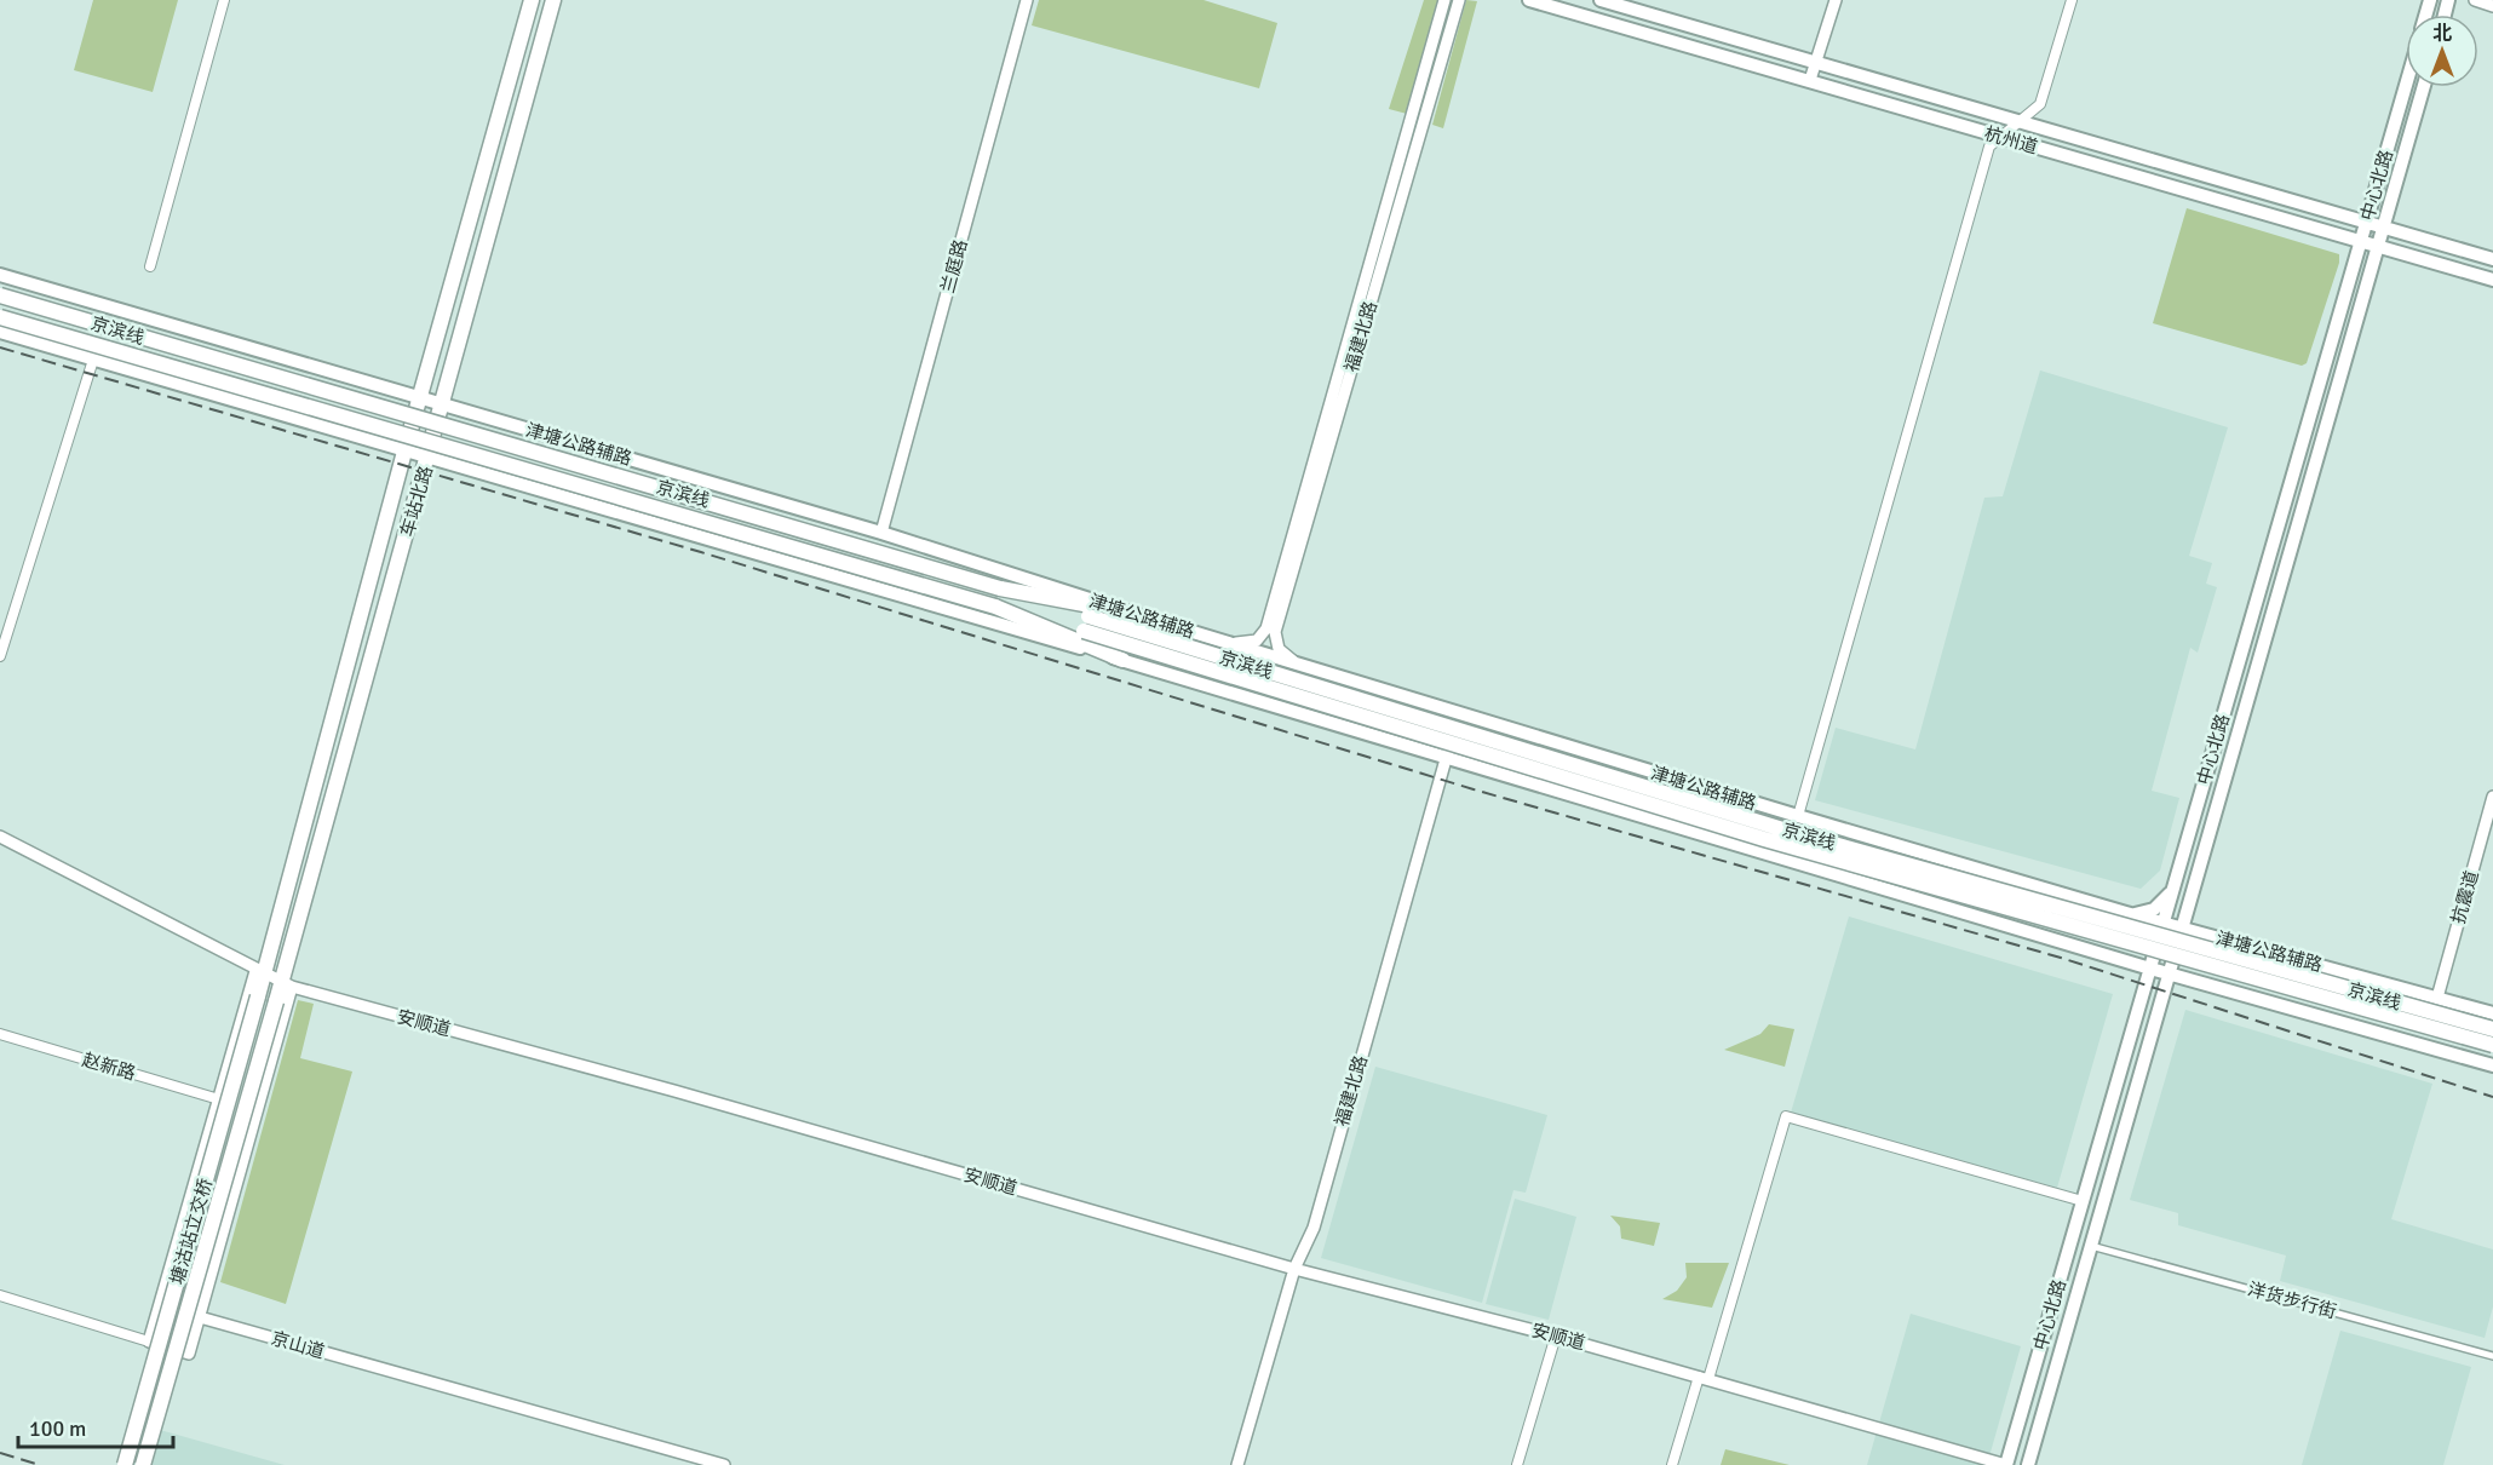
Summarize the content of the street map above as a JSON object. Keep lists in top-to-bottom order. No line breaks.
{"streets":{"main road":["杭州道","中心北路","京滨线","津塘公路辅路","车站北路","塘沽站立交桥"],"street":["兰庭路","福建北路","抗震道","安顺道","赵新路","洋货步行街","京山道"]},"crossings":[["杭州道","中心北路"],["中心北路","津塘公路辅路"],["中心北路","安顺道"],["中心北路","洋货步行街"],["兰庭路","津塘公路辅路"],["福建北路","津塘公路辅路"],["福建北路","安顺道"],["津塘公路辅路","车站北路"],["津塘公路辅路","抗震道"],["车站北路","安顺道"],["车站北路","塘沽站立交桥"]],"scale_bar":"100 m","north":"top"}
